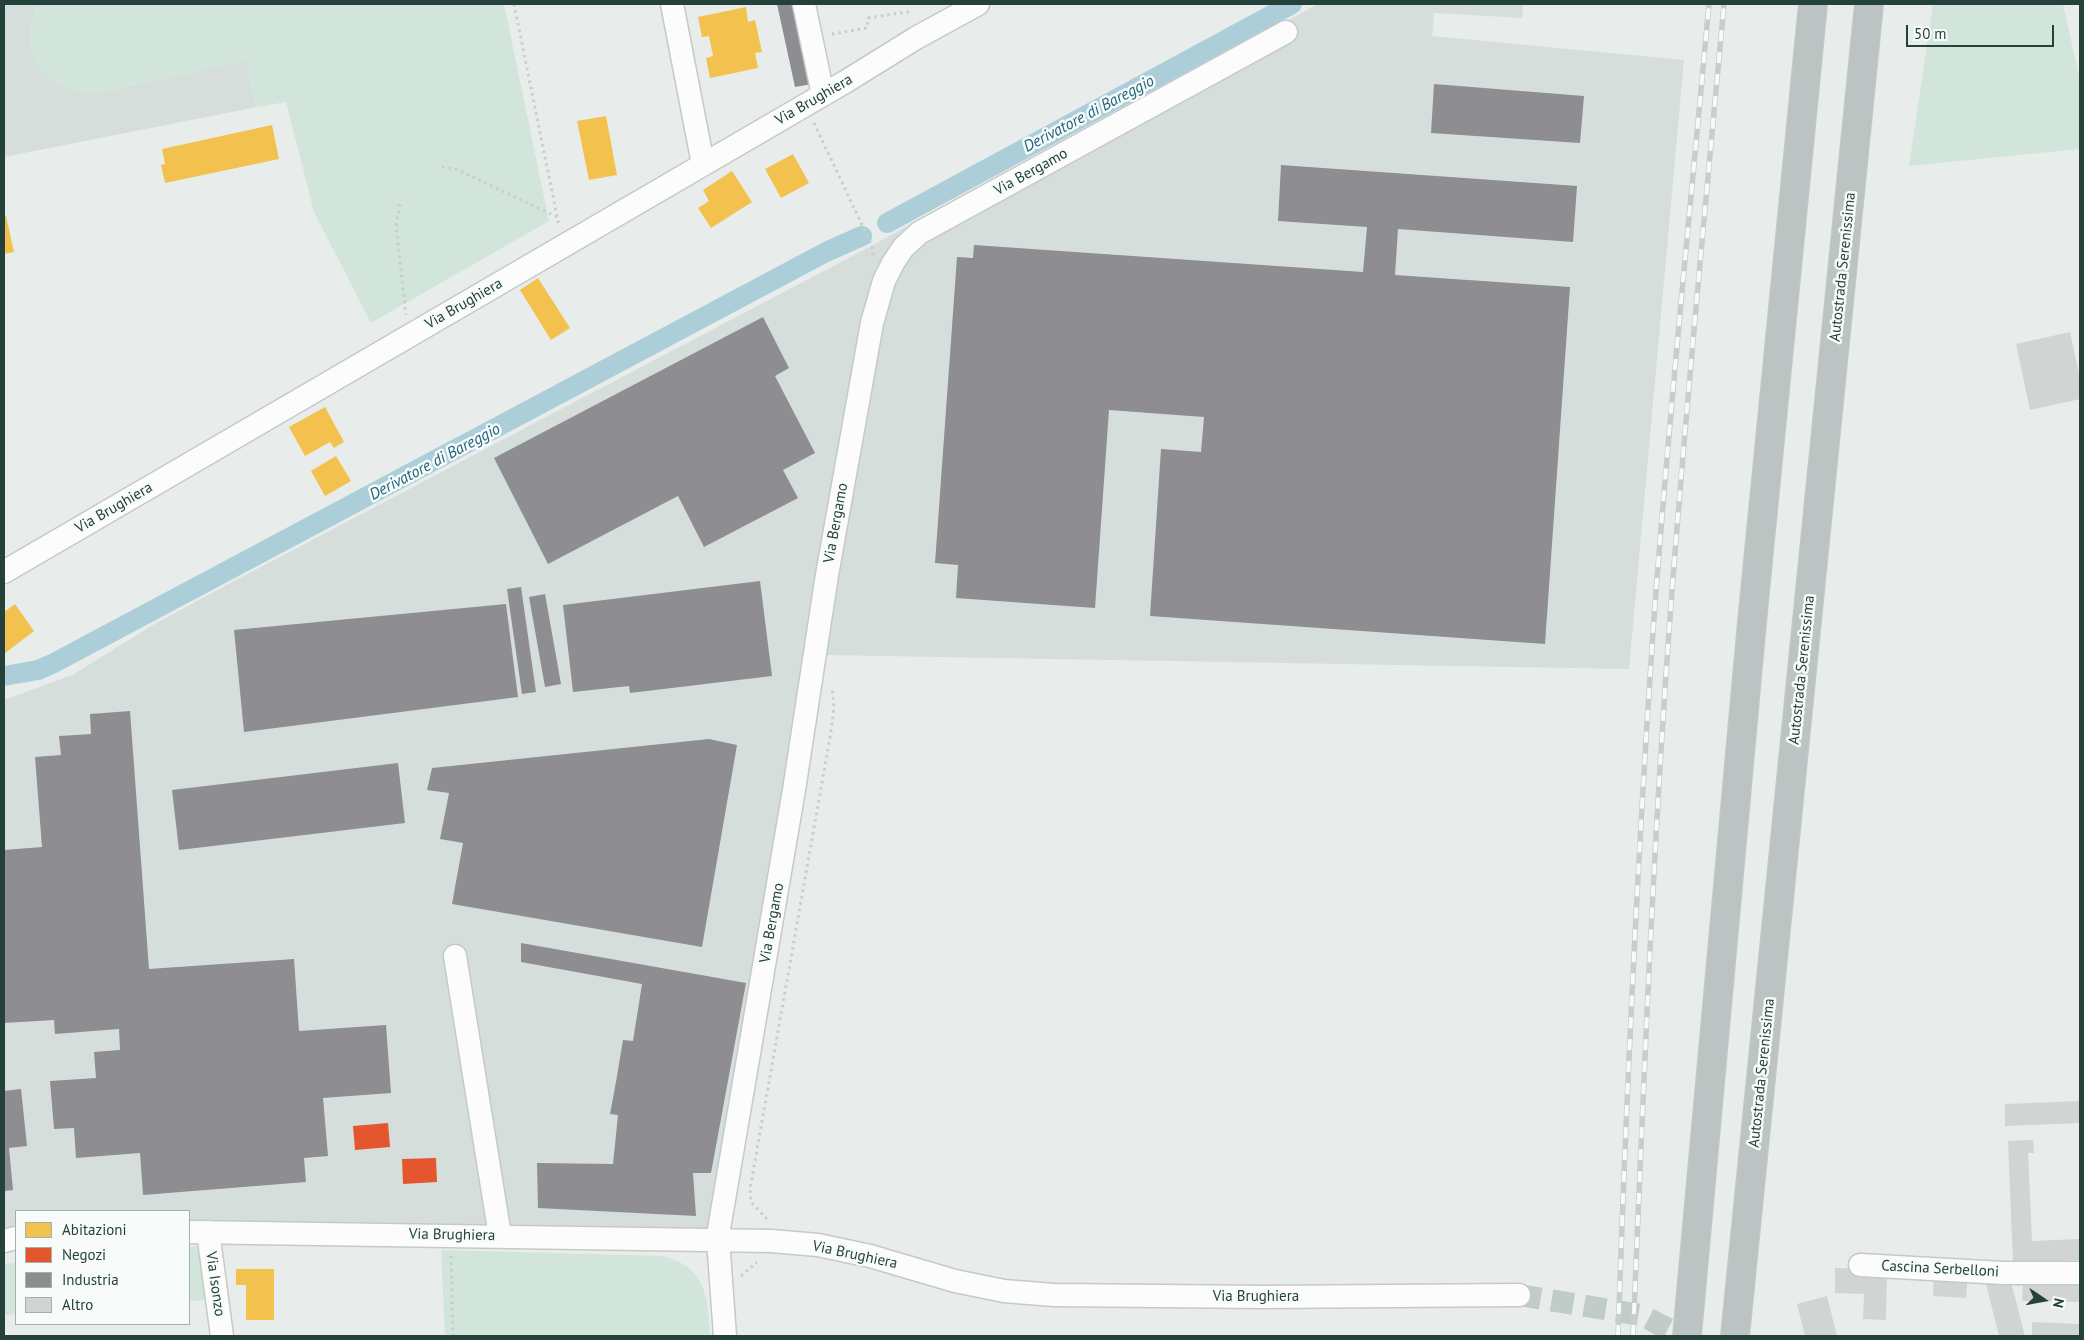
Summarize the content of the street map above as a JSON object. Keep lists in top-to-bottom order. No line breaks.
{"streets":{"highway":["Autostrada Serenissima"],"street":["Via Brughiera","Via Bergamo","Cascina Serbelloni","Via Isonzo"]},"crossings":[["Via Brughiera","Via Bergamo"],["Via Brughiera","Via Isonzo"]],"water":["Derivatore di Bareggio"],"legend":["Abitazioni","Negozi","Industria","Altro"],"scale_bar":"50 m","north":"right"}
